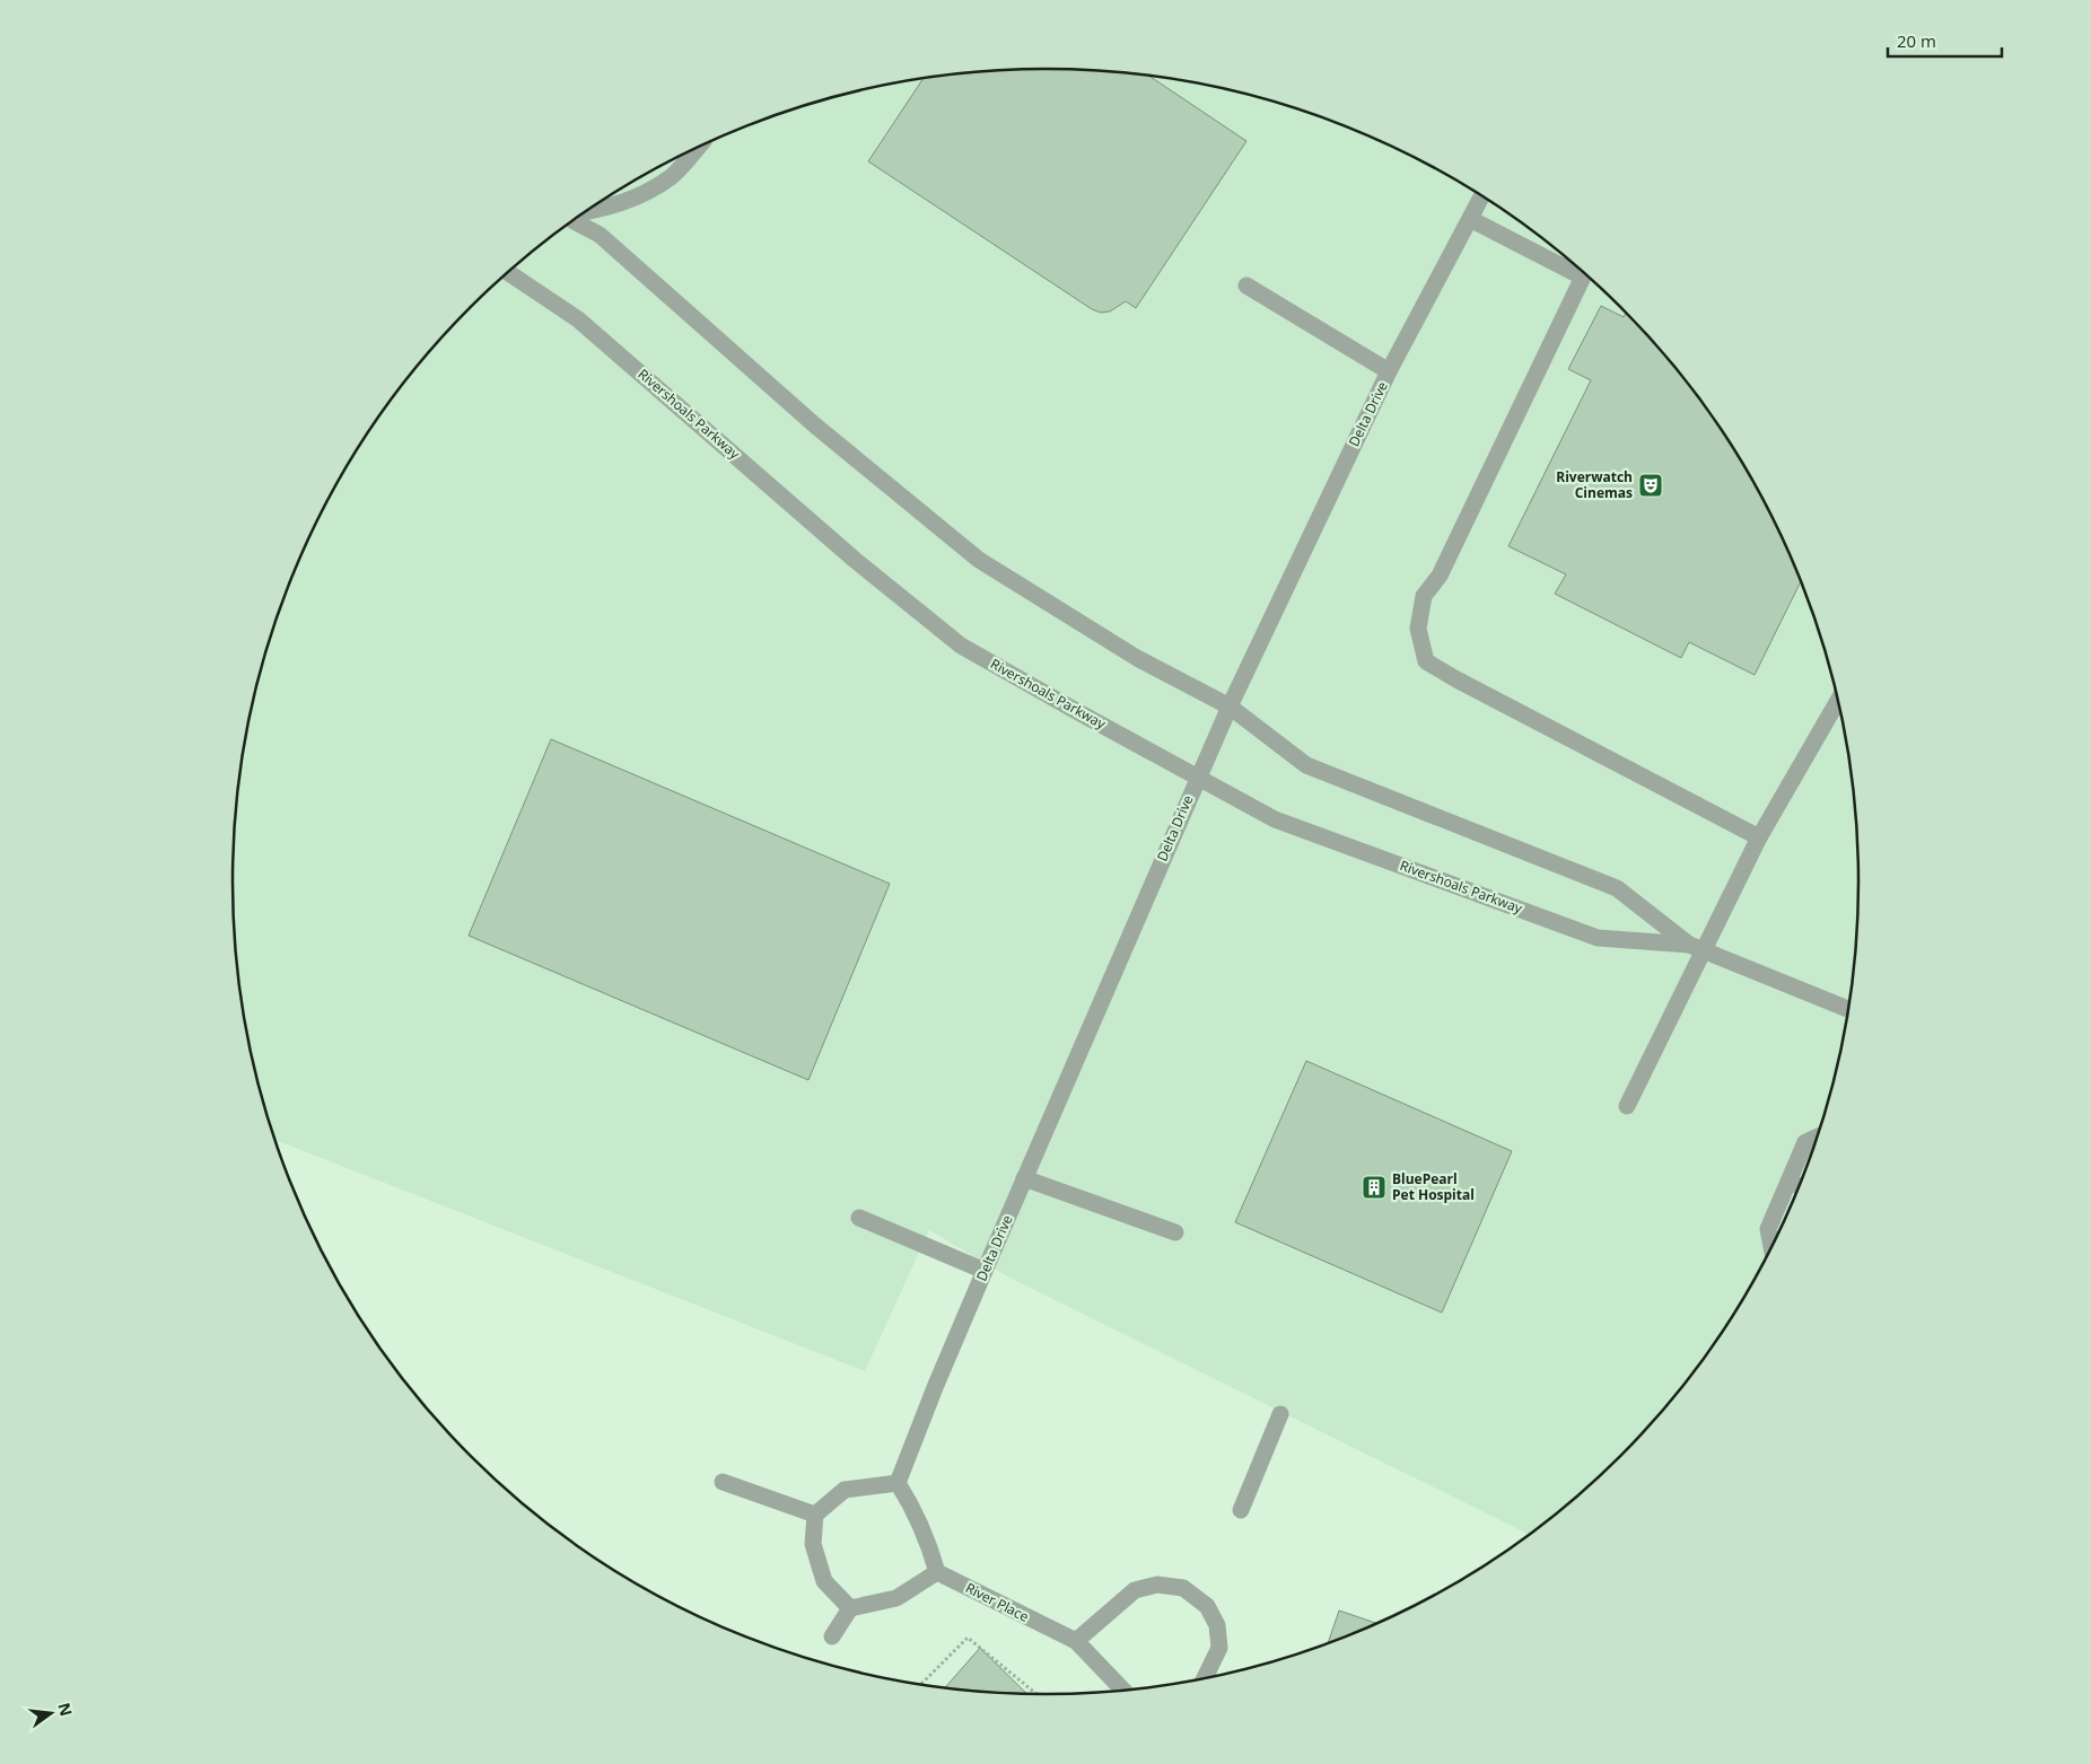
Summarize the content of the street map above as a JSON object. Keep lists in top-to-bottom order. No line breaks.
{"streets":{"street":["Rivershoals Parkway","Delta Drive","River Place"]},"crossings":[["Rivershoals Parkway","Delta Drive"],["Delta Drive","River Place"]],"places":{"theatre":["Riverwatch Cinemas"],"building":["BluePearl Pet Hospital"]},"scale_bar":"20 m","north":"right"}
